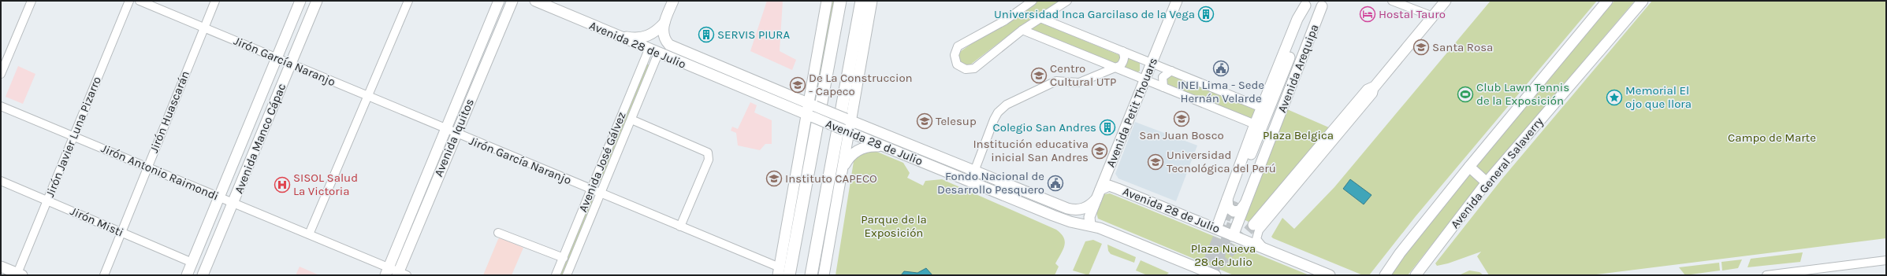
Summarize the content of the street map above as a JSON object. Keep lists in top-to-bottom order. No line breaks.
{"streets":{"main road":["Avenida 28 de Julio","Avenida Arequipa","Avenida Petit Thouars","Avenida Iquitos","Avenida Manco Cápac","Avenida General Salaverry"],"street":["Jirón García Naranjo","Jirón Huascarán","Jirón Javier Luna Pizarro","Avenida José Gálvez","Jirón Antonio Raimondi","Jirón Misti"]},"crossings":[["Avenida 28 de Julio","Avenida Arequipa"],["Avenida 28 de Julio","Avenida Petit Thouars"],["Avenida 28 de Julio","Avenida José Gálvez"],["Jirón García Naranjo","Jirón Huascarán"],["Jirón García Naranjo","Avenida Iquitos"],["Jirón García Naranjo","Avenida Manco Cápac"],["Jirón García Naranjo","Avenida José Gálvez"],["Jirón Huascarán","Jirón Antonio Raimondi"],["Jirón Huascarán","Jirón Misti"],["Jirón Javier Luna Pizarro","Jirón Antonio Raimondi"],["Jirón Javier Luna Pizarro","Jirón Misti"],["Avenida Iquitos","Jirón Antonio Raimondi"],["Avenida Manco Cápac","Jirón Antonio Raimondi"],["Avenida Manco Cápac","Jirón Misti"]],"parks":["Plaza Belgica","Campo de Marte","Parque de la Exposición","Plaza Nueva 28 de Julio"],"places":{"building":["Universidad Inca Garcilaso de la Vega","SERVIS PIURA","Colegio San Andres"],"hotel":["Hostal Tauro"],"school or university":["Santa Rosa","Centro Cultural UTP","De La Construccion - Capeco","San Juan Bosco","Telesup","Institución educativa inicial San Andres","Universidad Tecnológica del Perú","Instituto CAPECO"],"public building":["INEI Lima - Sede Hernán Velarde","Fondo Nacional de Desarrollo Pesquero"],"sports":["Club Lawn Tennis de la Exposición"],"place":["Memorial El ojo que llora"],"hospital":["SISOL Salud La Victoria"]}}
